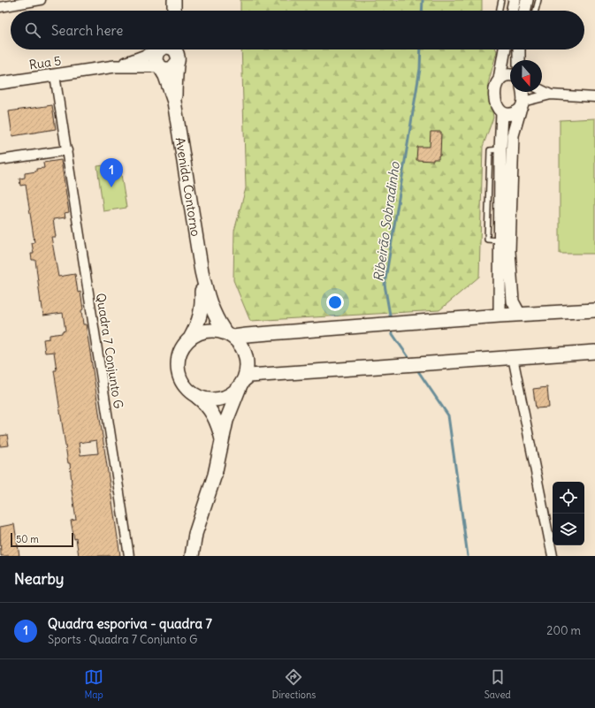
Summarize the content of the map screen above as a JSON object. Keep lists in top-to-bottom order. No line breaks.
{"streets":{"main road":["Avenida Contorno"],"street":["Rua 5","Quadra 7 Conjunto G"]},"crossings":[["Rua 5","Avenida Contorno"],["Rua 5","Quadra 7 Conjunto G"]],"water":["Ribeirão Sobradinho"],"scale_bar":"50 m","north":"bottom","page":{"search":"Search here","pins":"1","scale":"50 m","heading":"Nearby","list":[{"mark":"1","name":"Quadra esporiva - quadra 7","note":"Sports · Quadra 7 Conjunto G","value":"200 m"}],"nav":["Map","Directions","Saved"]}}
